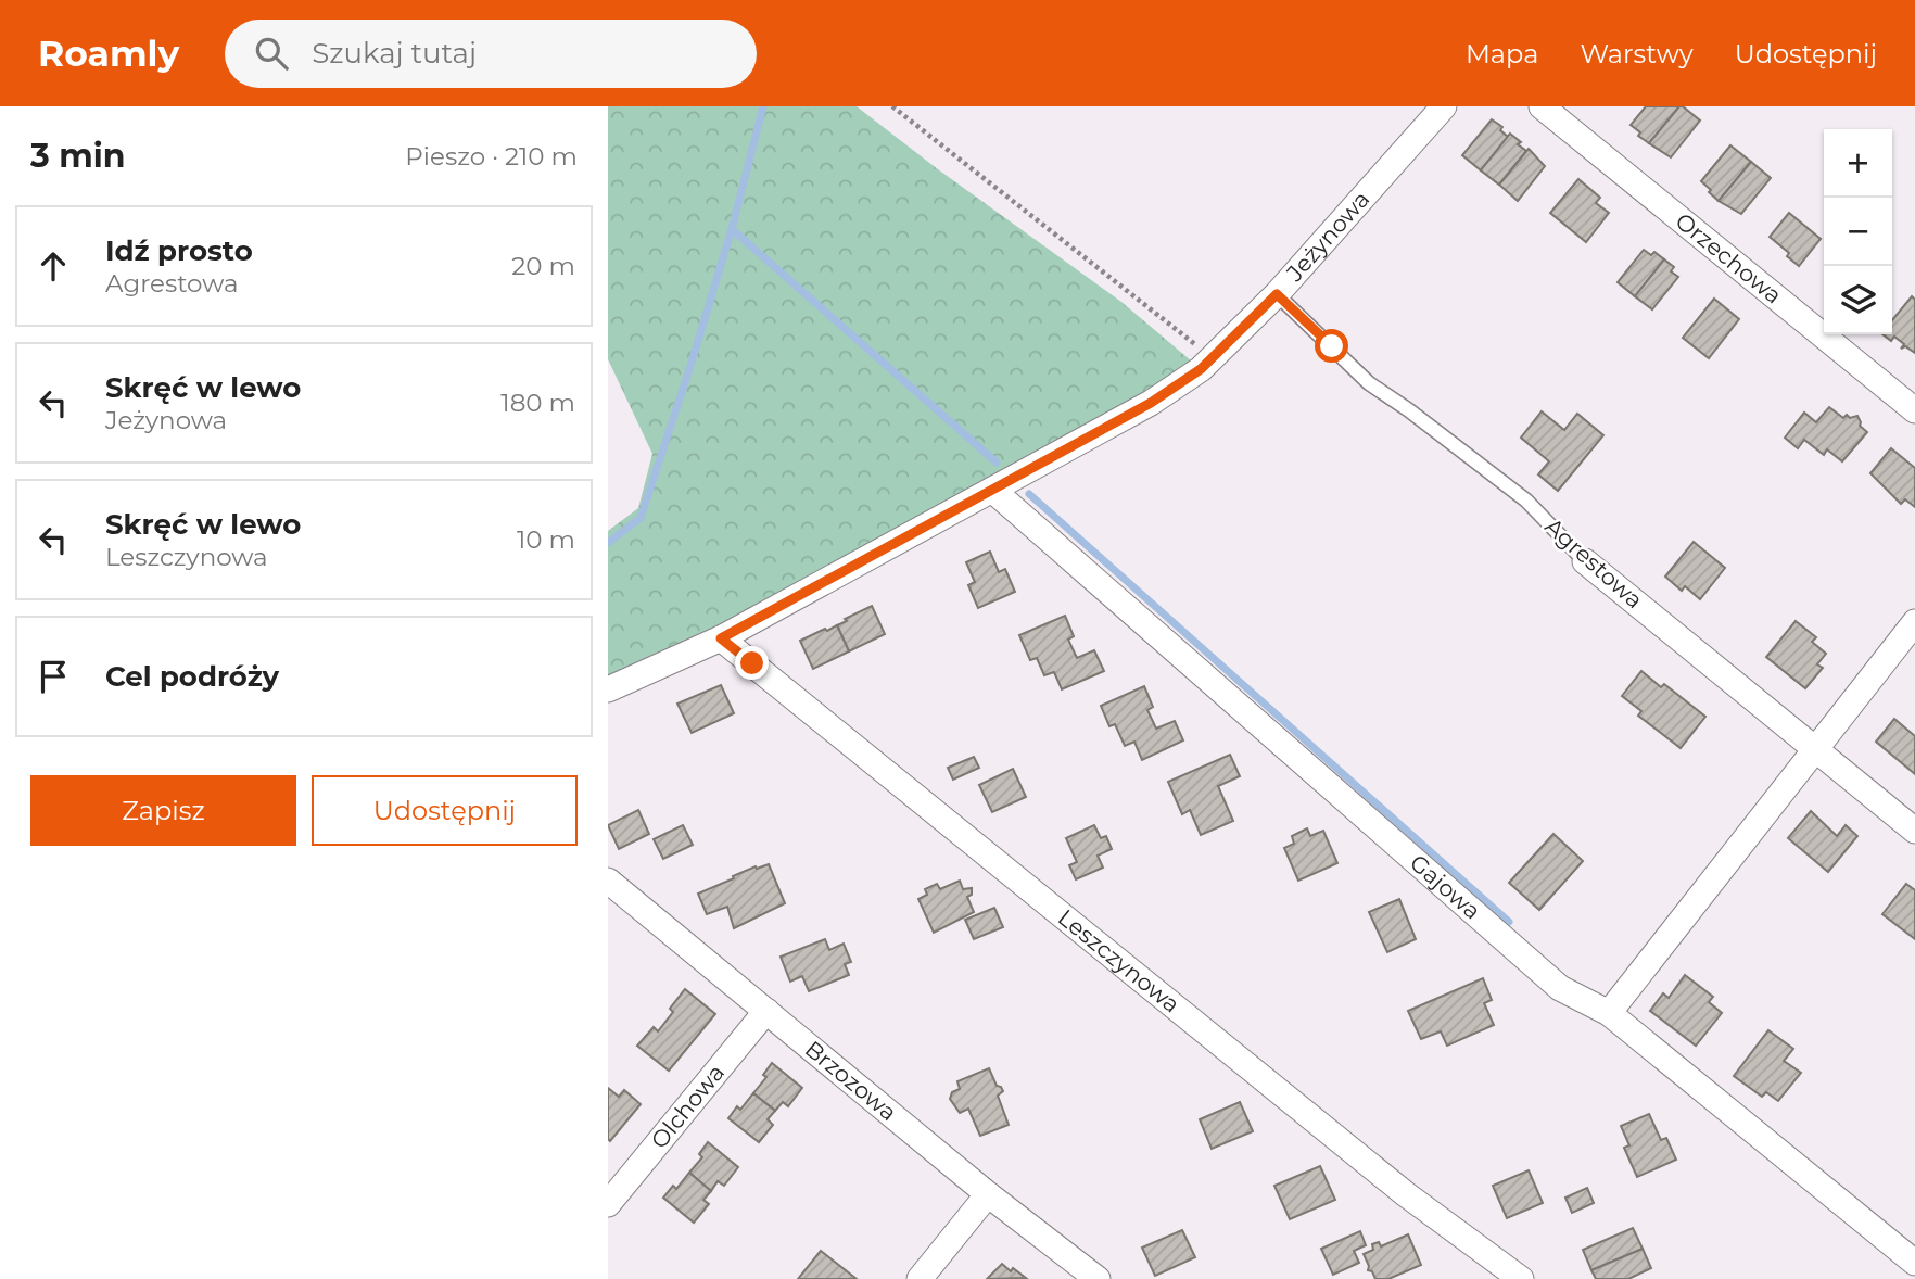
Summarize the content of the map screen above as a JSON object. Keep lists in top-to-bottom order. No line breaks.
{"streets":{"street":["Jeżynowa","Orzechowa","Agrestowa","Gajowa","Leszczynowa","Brzozowa","Olchowa"]},"crossings":[["Jeżynowa","Agrestowa"],["Jeżynowa","Gajowa"],["Jeżynowa","Leszczynowa"],["Brzozowa","Olchowa"]],"page":{"header":"Roamly","search":"Szukaj tutaj","nav":["Mapa","Warstwy","Udostępnij"],"heading":["3 min","Pieszo · 210 m"],"map_buttons":["+","−"],"list":[["Idź prosto","Agrestowa","20 m"],["Skręć w lewo","Jeżynowa","180 m"],["Skręć w lewo","Leszczynowa","10 m"],"Cel podróży"],"buttons":["Zapisz","Udostępnij"]}}
